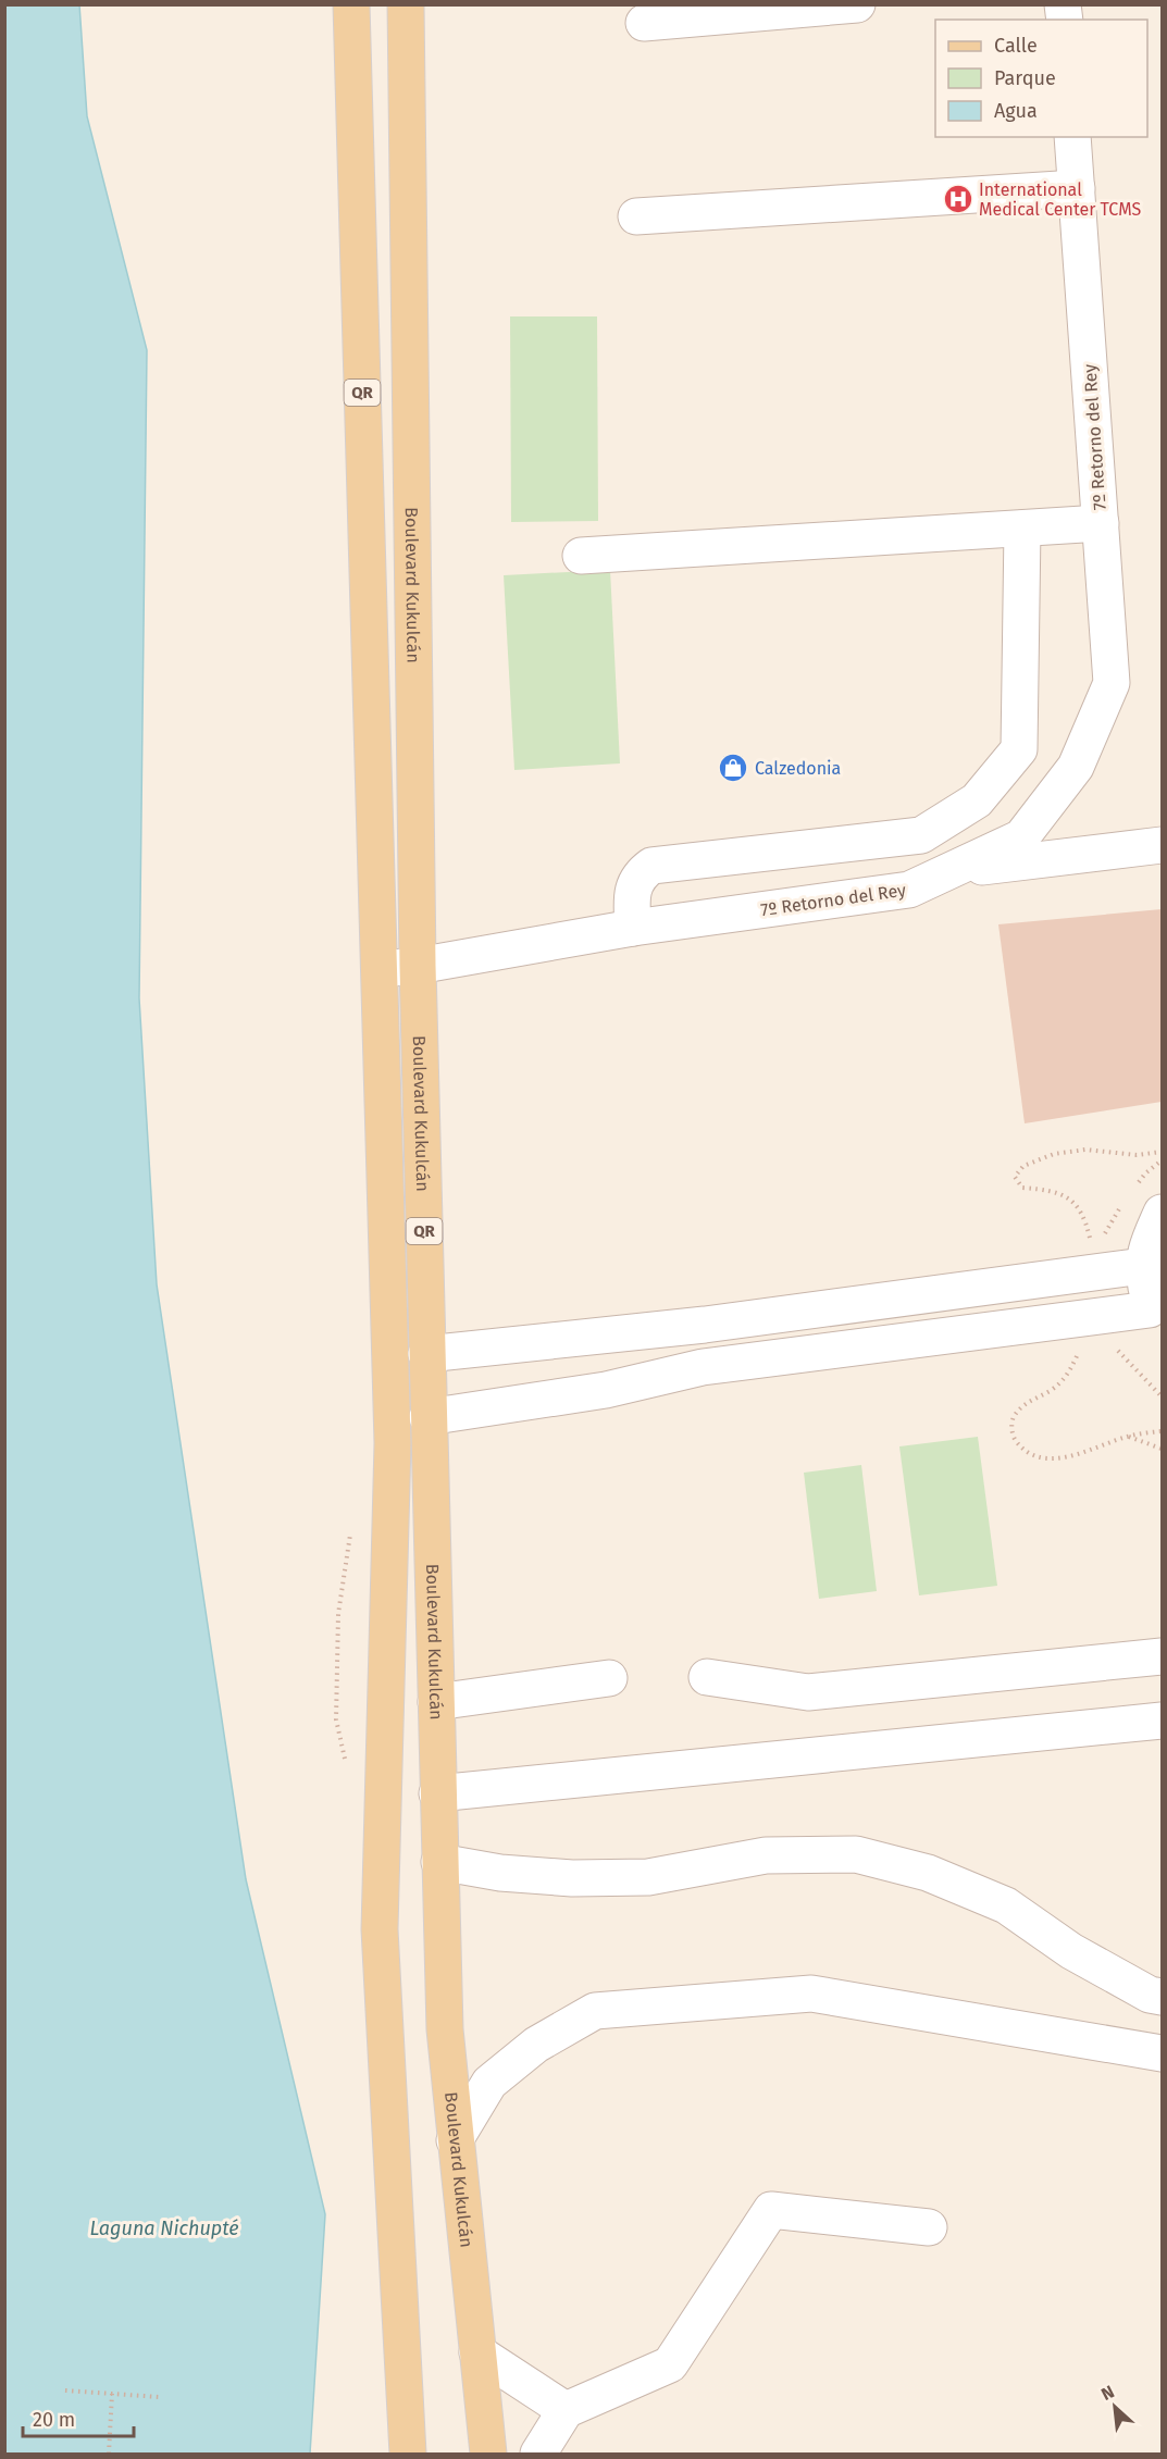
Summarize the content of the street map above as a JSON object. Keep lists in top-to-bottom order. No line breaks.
{"streets":{"main road":["QR","Boulevard Kukulcán"],"street":["7º Retorno del Rey"]},"crossings":[["7º Retorno del Rey","Boulevard Kukulcán"]],"water":["Laguna Nichupté"],"places":{"hospital":["International Medical Center TCMS"],"shop":["Calzedonia"]},"legend":["Calle","Parque","Agua"],"scale_bar":"20 m","north":"top left"}
